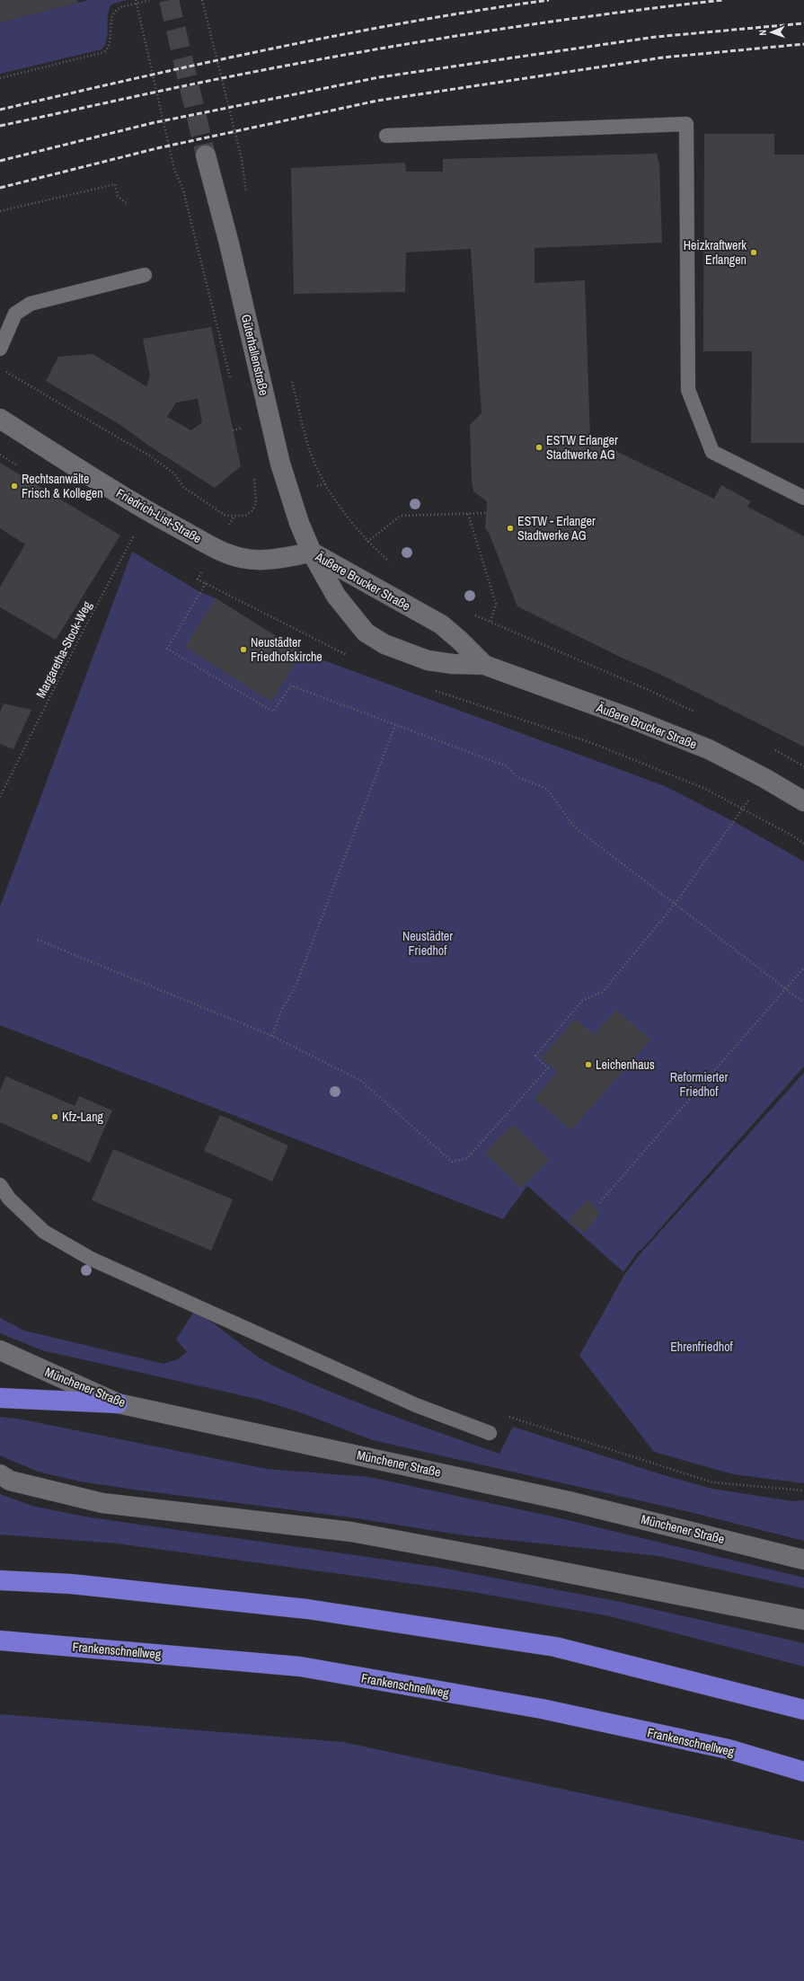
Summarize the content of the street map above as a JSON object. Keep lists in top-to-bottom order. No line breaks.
{"streets":{"highway":["Frankenschnellweg"],"main road":["Güterhallenstraße","Friedrich-List-Straße","Äußere Brucker Straße","Münchener Straße"],"path":["Margaretha-Stock-Weg"]},"crossings":[["Güterhallenstraße","Friedrich-List-Straße"],["Güterhallenstraße","Äußere Brucker Straße"],["Friedrich-List-Straße","Äußere Brucker Straße"],["Friedrich-List-Straße","Margaretha-Stock-Weg"]],"parks":["Neustädter Friedhof","Reformierter Friedhof","Ehrenfriedhof"],"places":["Heizkraftwerk Erlangen","ESTW Erlanger Stadtwerke AG","Rechtsanwälte Frisch & Kollegen","ESTW - Erlanger Stadtwerke AG","Neustädter Friedhofskirche","Leichenhaus","Kfz-Lang"],"north":"left"}
